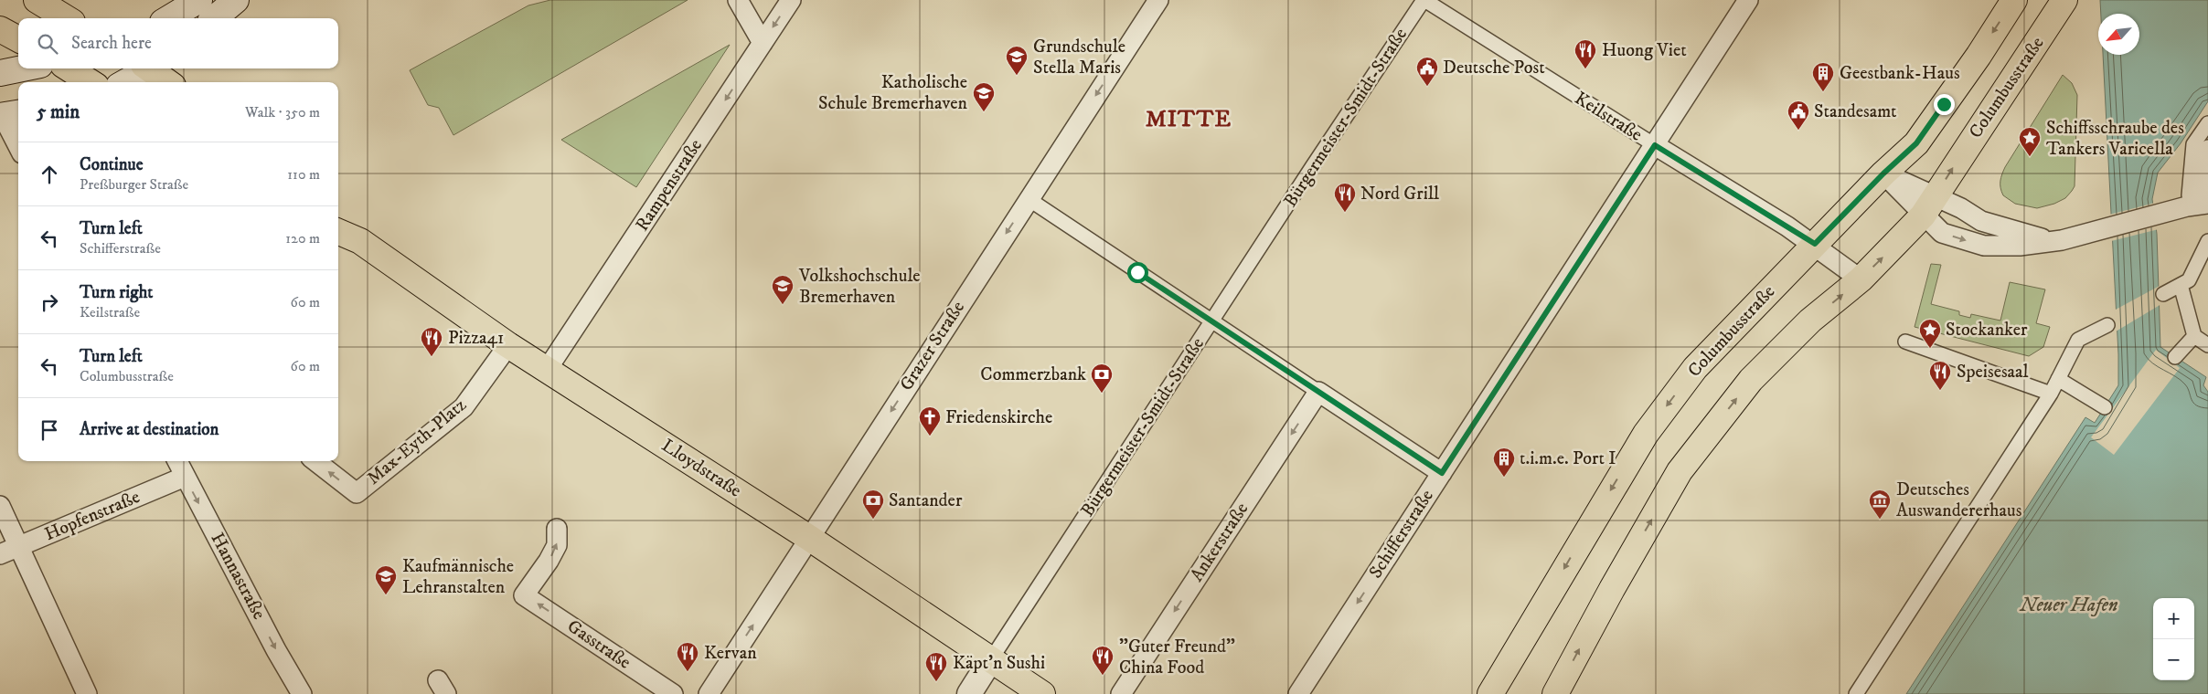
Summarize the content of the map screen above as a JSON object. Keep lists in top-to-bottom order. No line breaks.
{"streets":{"main road":["Columbusstraße","Lloydstraße"],"street":["Keilstraße","Bürgermeister-Smidt-Straße","Rampenstraße","Grazer Straße","Max-Eyth-Platz","Hopfenstraße","Schifferstraße","Ankerstraße","Hannastraße","Gasstraße"]},"crossings":[["Columbusstraße","Keilstraße"],["Keilstraße","Bürgermeister-Smidt-Straße"],["Keilstraße","Schifferstraße"],["Bürgermeister-Smidt-Straße","Lloydstraße"],["Rampenstraße","Lloydstraße"],["Grazer Straße","Lloydstraße"],["Max-Eyth-Platz","Lloydstraße"],["Hopfenstraße","Hannastraße"]],"one_way":["Rampenstraße","Max-Eyth-Platz","Ankerstraße","Hannastraße"],"districts":["MITTE"],"water":["Neuer Hafen"],"places":{"restaurant":["Huong Viet","Nord Grill","Pizza41","Speisesaal","Kervan","\"Guter Freund\" China Food","Käpt'n Sushi"],"school or university":["Grundschule Stella Maris","Katholische Schule Bremerhaven","Volkshochschule Bremerhaven","Kaufmännische Lehranstalten"],"public building":["Deutsche Post","Standesamt"],"building":["Geestbank-Haus","t.i.m.e. Port I"],"place":["Schiffsschraube des Tankers Varicella","Stockanker"],"bank":["Commerzbank","Santander"],"church":["Friedenskirche"],"museum":["Deutsches Auswandererhaus"]},"north":"bottom left","page":{"search":"Search here","heading":["5 min","Walk · 350 m"],"list":[["Continue","Preßburger Straße","110 m"],["Turn left","Schifferstraße","120 m"],["Turn right","Keilstraße","60 m"],["Turn left","Columbusstraße","60 m"],"Arrive at destination"],"map_buttons":["+","−"]}}
